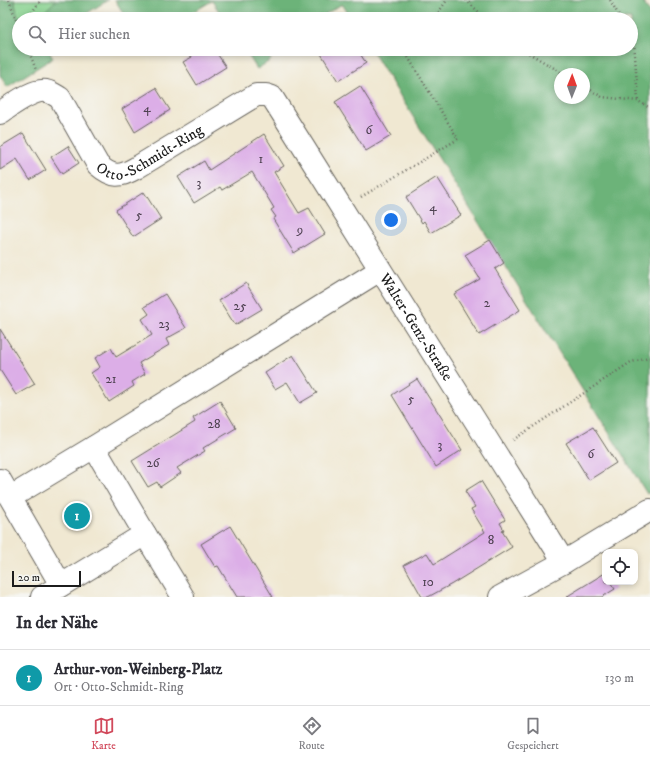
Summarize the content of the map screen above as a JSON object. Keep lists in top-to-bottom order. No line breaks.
{"streets":{"street":["Otto-Schmidt-Ring","Walter-Genz-Straße"]},"crossings":[["Otto-Schmidt-Ring","Walter-Genz-Straße"]],"house_numbers":["4","6","1","3","4","5","9","2","25","23","21","5","28","3","6","26","8","10"],"scale_bar":"20 m","north":"top","page":{"search":"Hier suchen","pins":"1","scale":"20 m","heading":"In der Nähe","list":[{"mark":"1","name":"Arthur-von-Weinberg-Platz","note":"Ort · Otto-Schmidt-Ring","value":"130 m"}],"nav":["Karte","Route","Gespeichert"]}}
